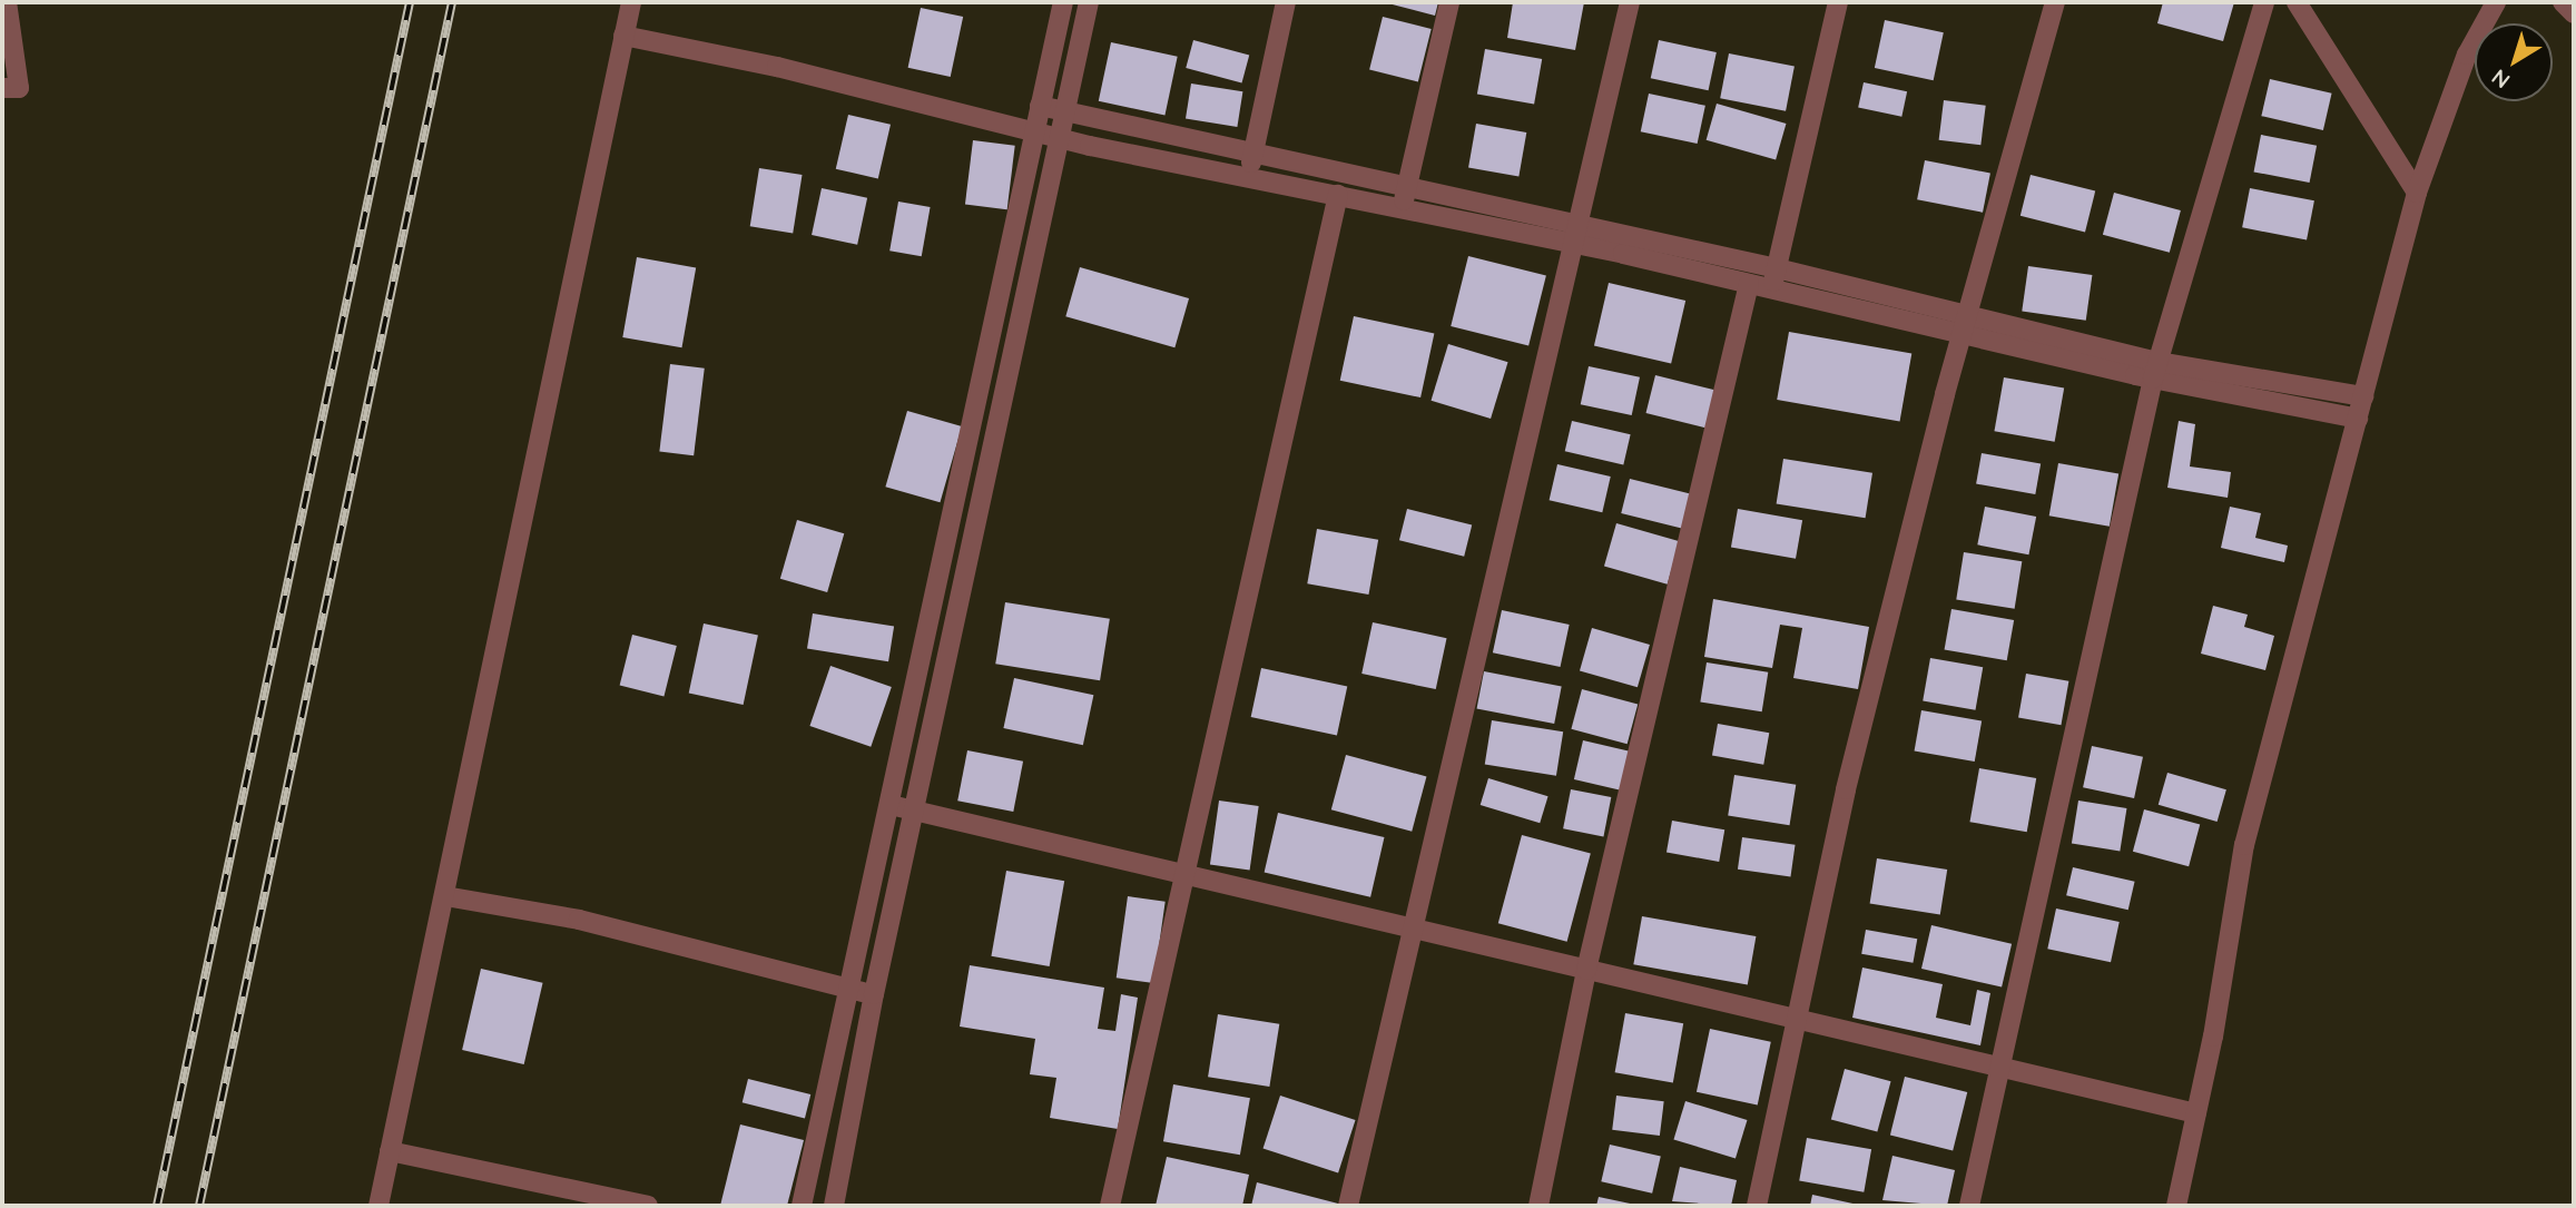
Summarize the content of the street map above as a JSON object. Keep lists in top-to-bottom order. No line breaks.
{"north":"bottom left"}
